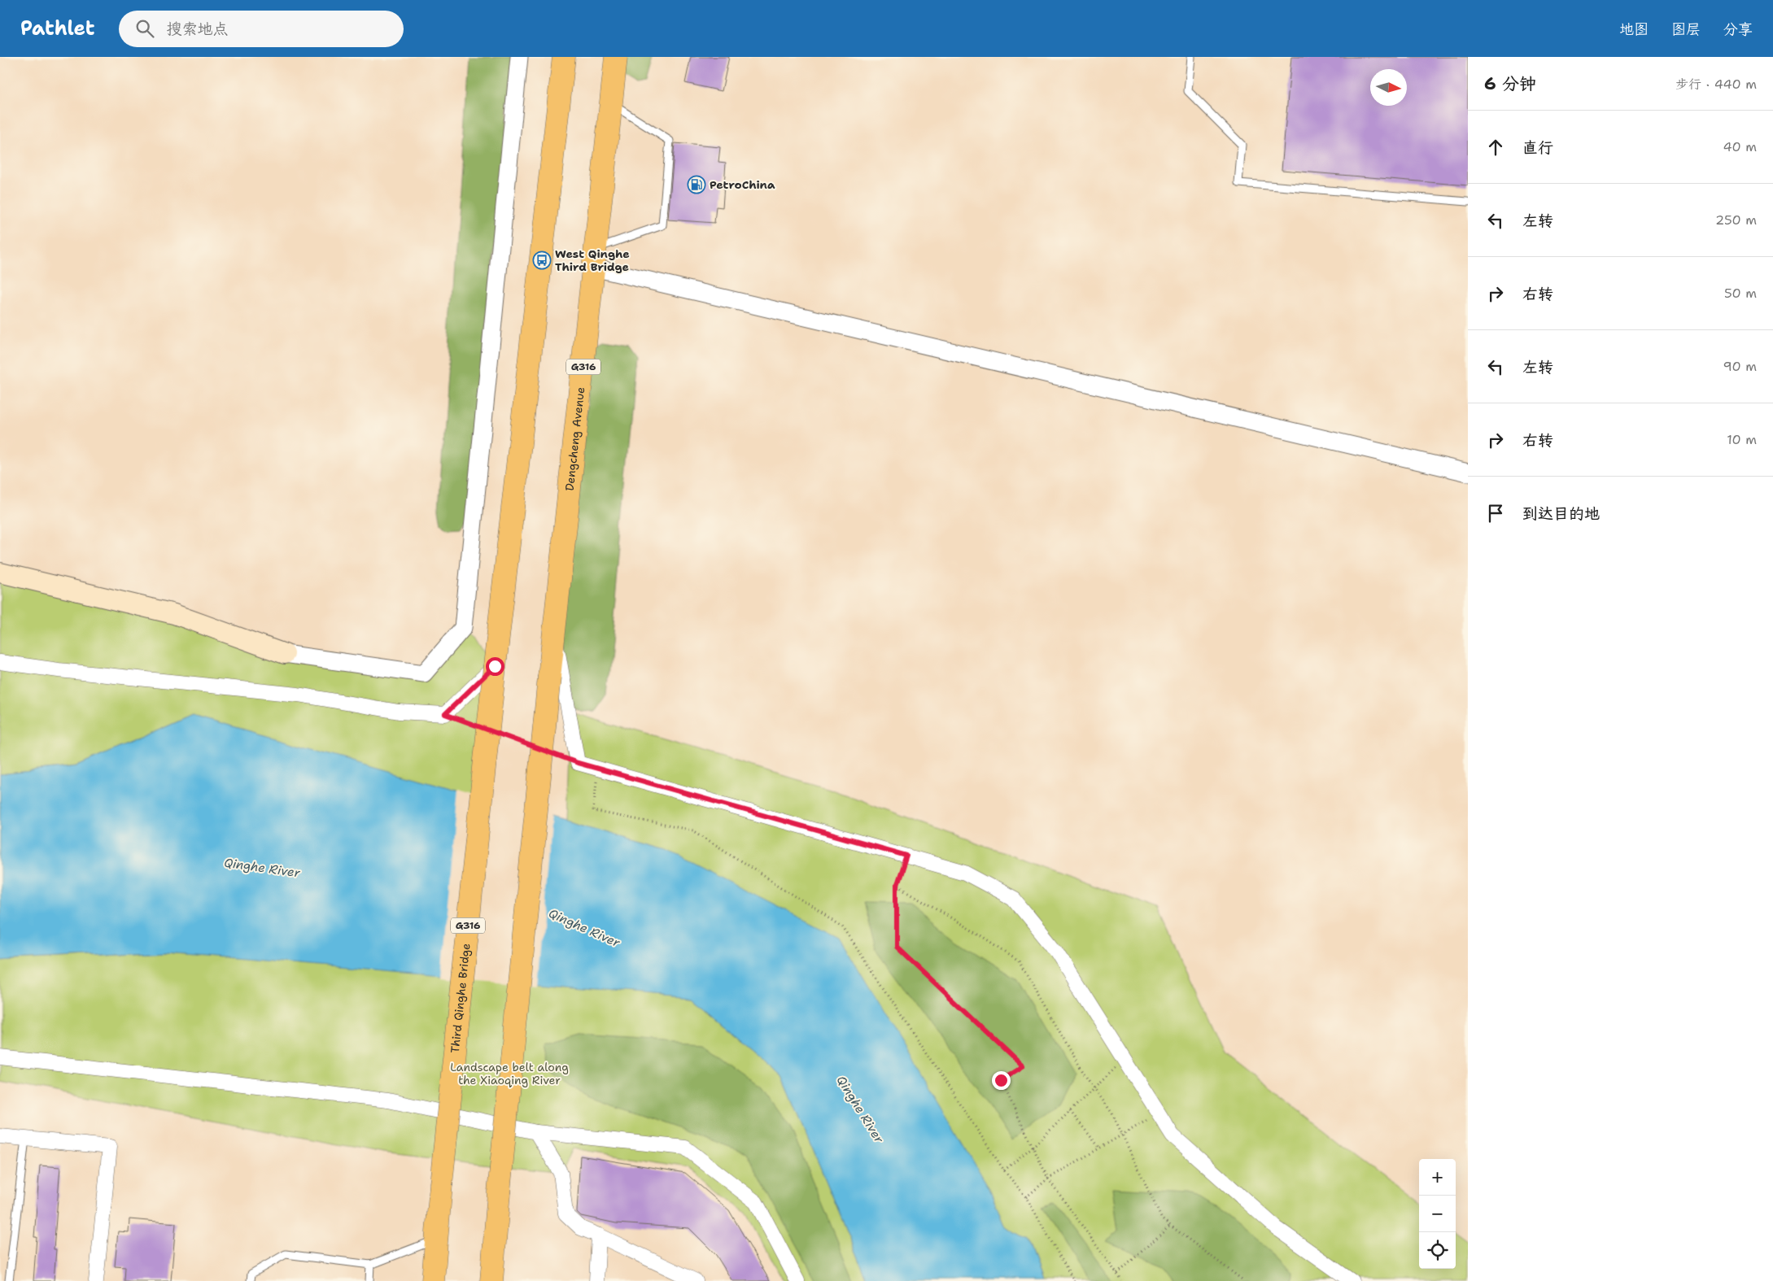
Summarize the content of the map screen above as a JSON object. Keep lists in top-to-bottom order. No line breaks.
{"streets":{"highway":["G316","Dengcheng Avenue","Third Qinghe Bridge"]},"crossings":[["G316","Dengcheng Avenue"],["G316","Third Qinghe Bridge"]],"water":["Qinghe River"],"parks":["Landscape belt along the Xiaoqing River"],"places":{"fuel station":["PetroChina"],"bus stop":["West Qinghe Third Bridge"]},"north":"right","page":{"header":"Pathlet","search":"搜索地点","nav":["地图","图层","分享"],"heading":["6 分钟","步行 · 440 m"],"list":[["直行","40 m"],["左转","250 m"],["右转","50 m"],["左转","90 m"],["右转","10 m"],"到达目的地"],"map_buttons":["+","−"]}}
